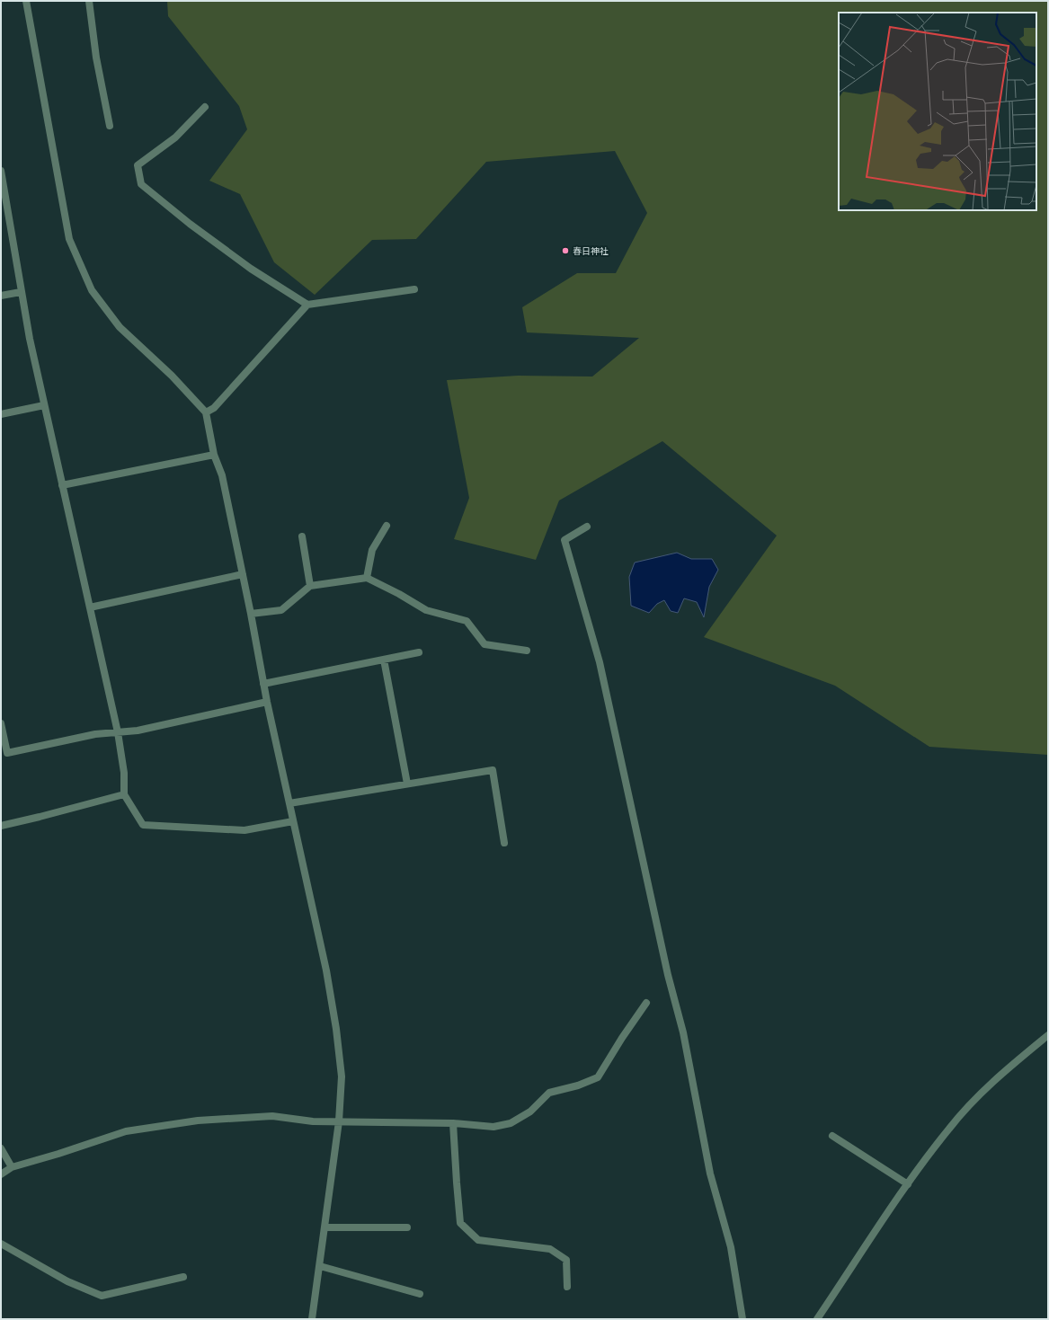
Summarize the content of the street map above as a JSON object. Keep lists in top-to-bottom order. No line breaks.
{"places":["春日神社"]}
